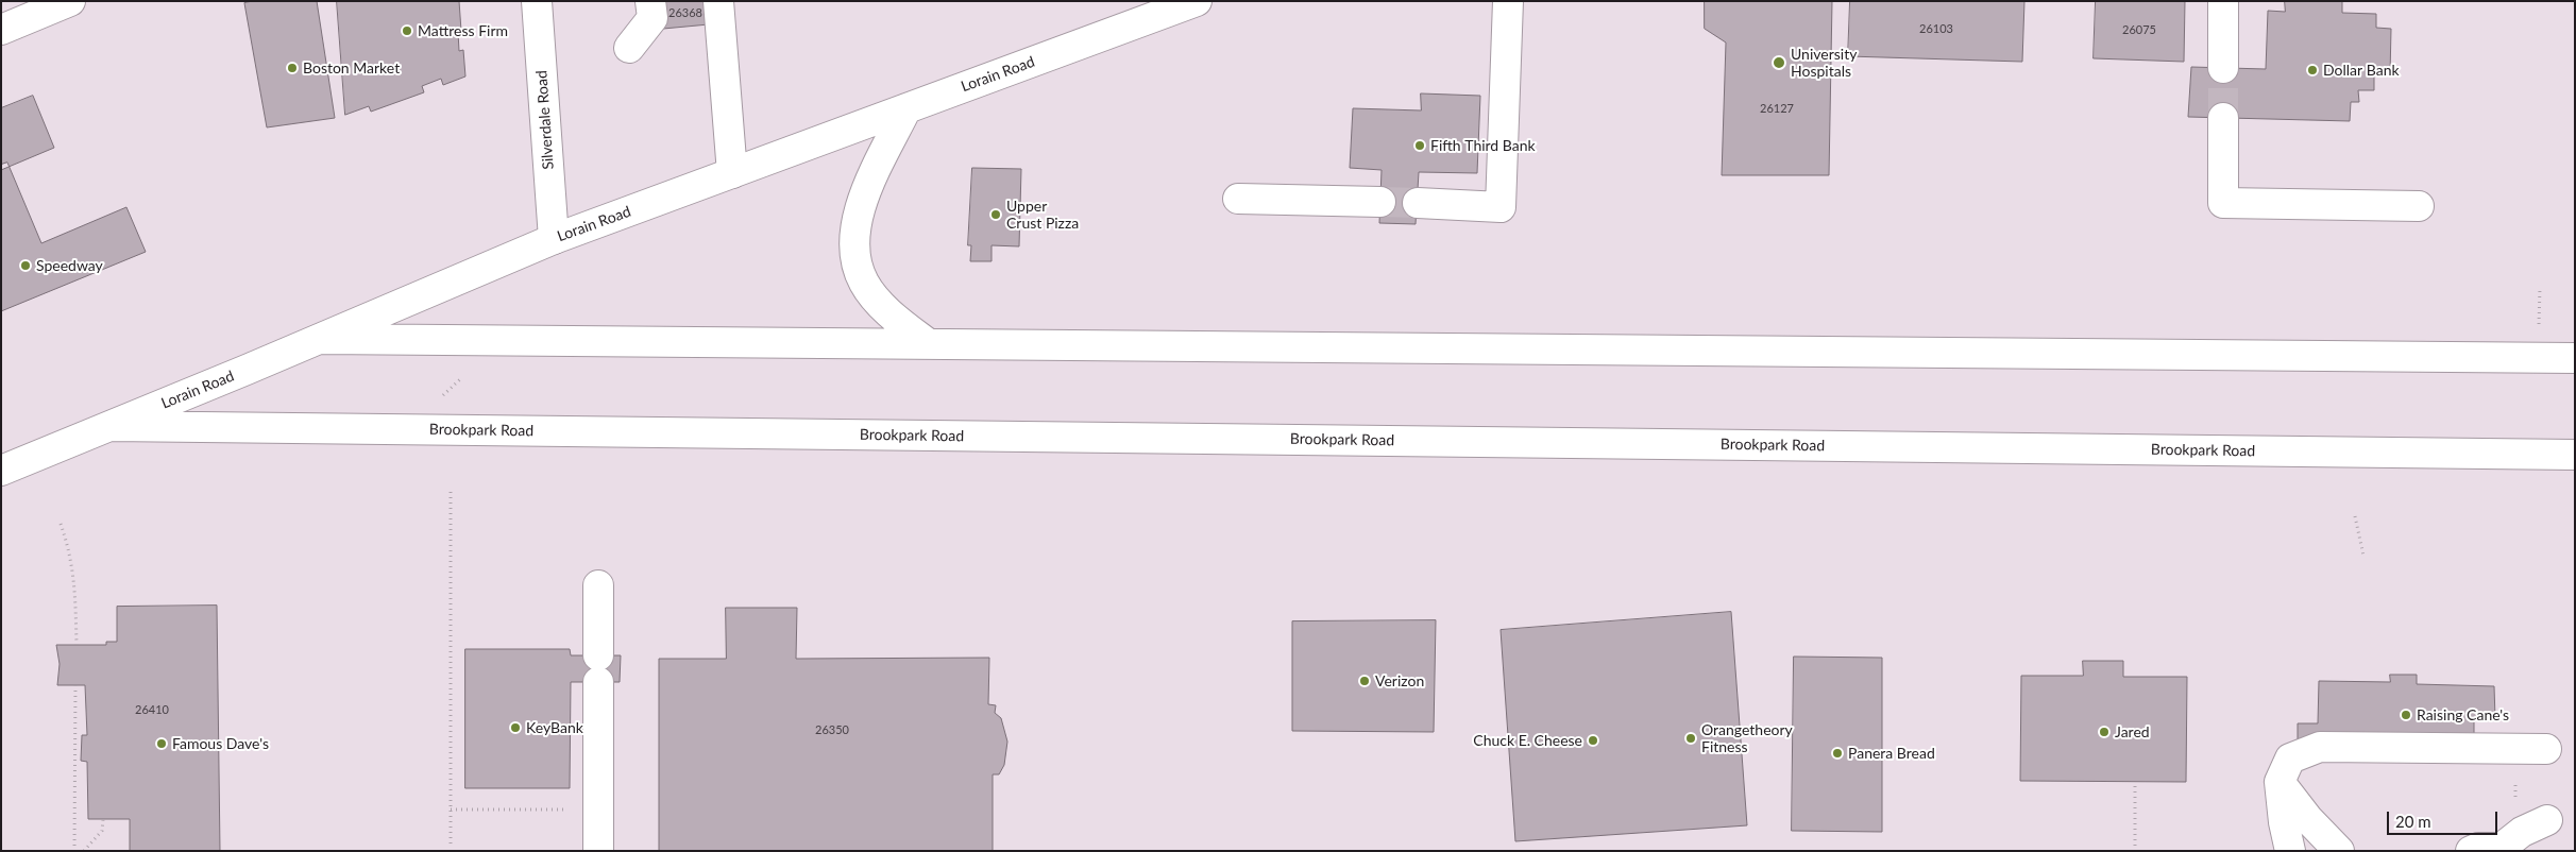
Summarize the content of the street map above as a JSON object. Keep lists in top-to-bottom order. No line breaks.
{"streets":{"main road":["Lorain Road","Silverdale Road","Brookpark Road"]},"crossings":[["Lorain Road","Silverdale Road"],["Lorain Road","Brookpark Road"]],"places":["Mattress Firm","University Hospitals","Boston Market","Dollar Bank","Fifth Third Bank","Upper Crust Pizza","Speedway","Verizon","Raising Cane's","KeyBank","Jared","Orangetheory Fitness","Chuck E. Cheese","Famous Dave's","Panera Bread"],"house_numbers":["26368","26103","26075","26127","26410","26350"],"scale_bar":"20 m"}
